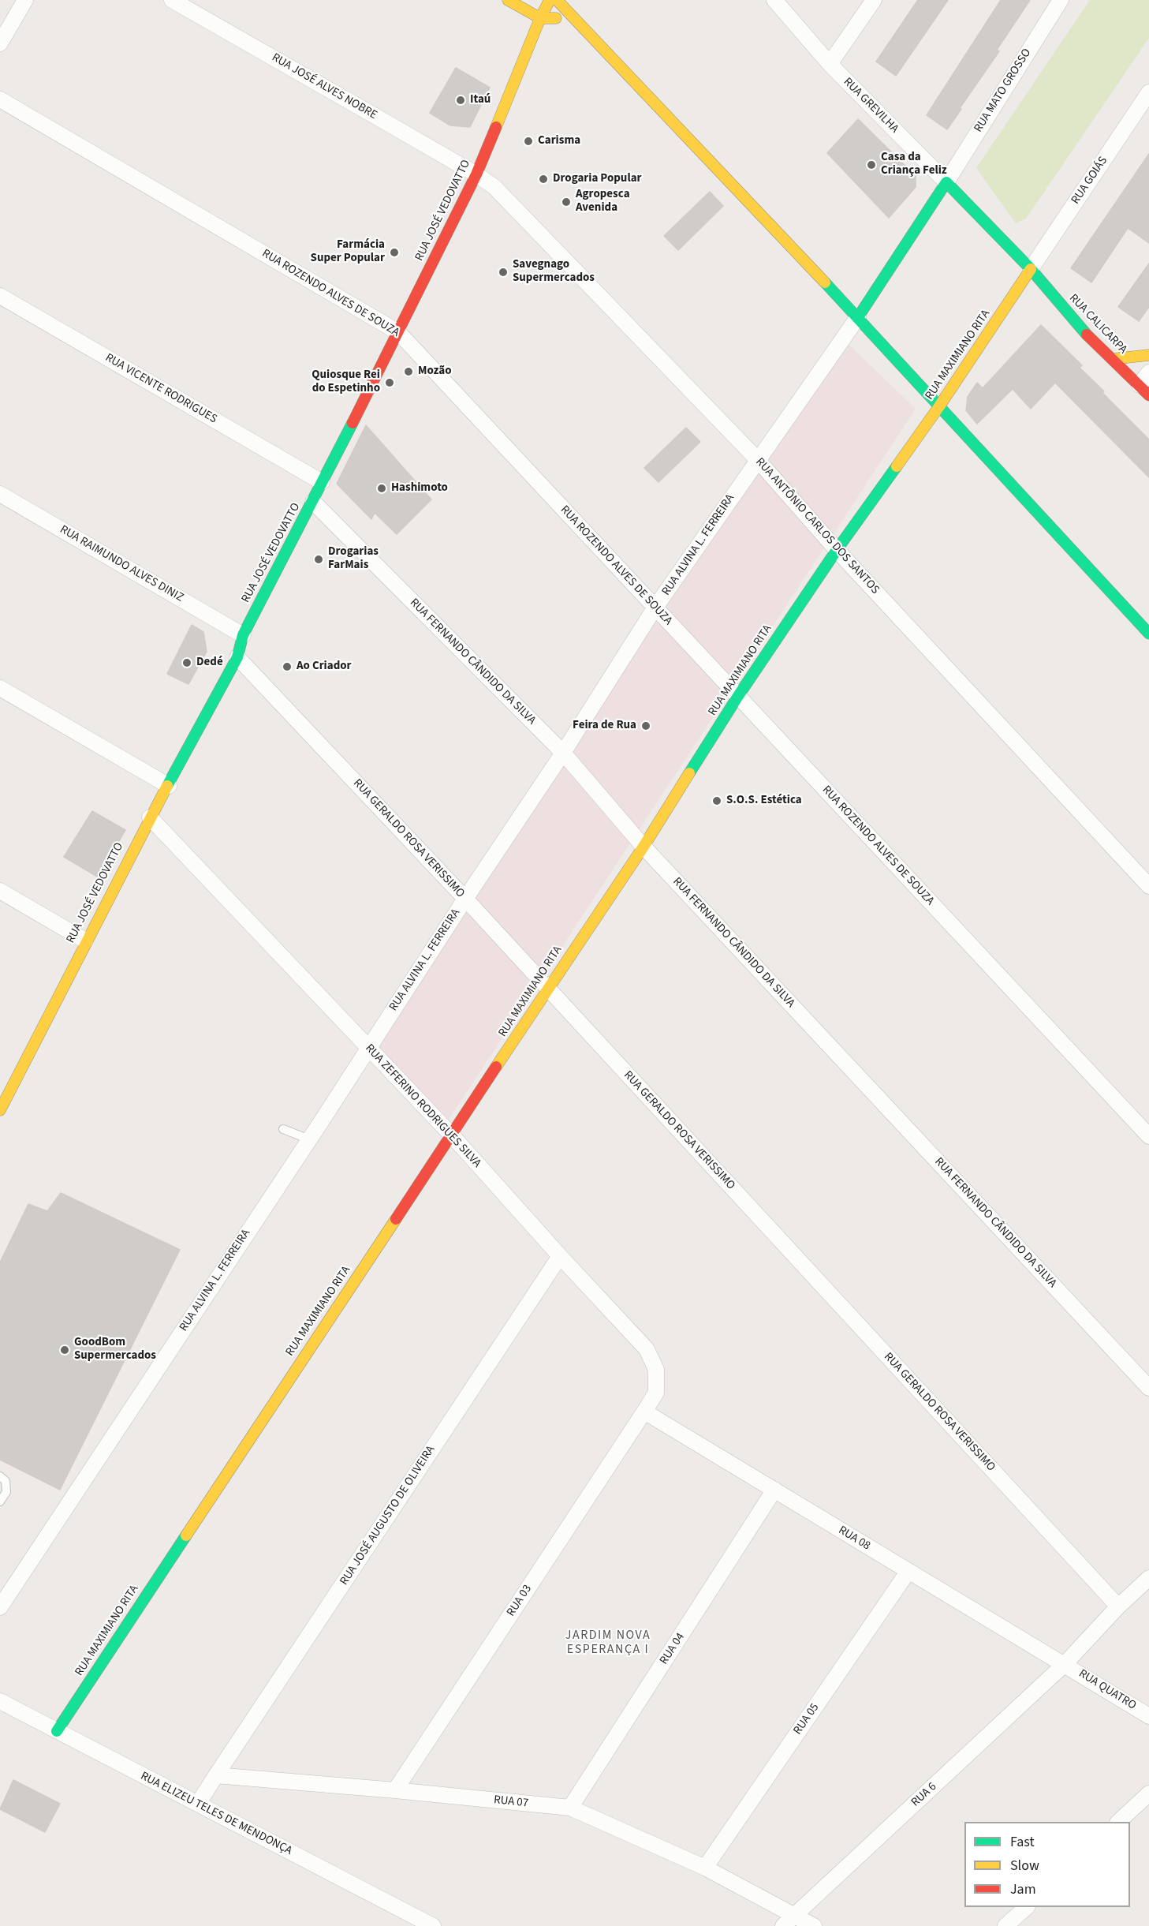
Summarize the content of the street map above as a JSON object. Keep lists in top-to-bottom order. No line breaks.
{"streets":{"street":["RUA JOSÉ ALVES NOBRE","RUA MATO GROSSO","RUA GREVILHA","RUA GOIÁS","RUA JOSÉ VEDOVATTO","RUA ROZENDO ALVES DE SOUZA","RUA CALICARPA","RUA MAXIMIANO RITA","RUA VICENTE RODRIGUES","RUA ANTÔNIO CARLOS DOS SANTOS","RUA ALVINA L. FERREIRA","RUA RAIMUNDO ALVES DINIZ","RUA FERNANDO CÂNDIDO DA SILVA","RUA GERALDO ROSA VERISSIMO","RUA ZEFERINO RODRIGUES SILVA","RUA JOSÉ AUGUSTO DE OLIVEIRA","RUA 08","RUA 03","RUA 04","RUA QUATRO","RUA 05","RUA 6","RUA 07","RUA ELIZEU TELES DE MENDONÇA"]},"crossings":[["RUA JOSÉ ALVES NOBRE","RUA JOSÉ VEDOVATTO"],["RUA JOSÉ ALVES NOBRE","RUA ANTÔNIO CARLOS DOS SANTOS"],["RUA MATO GROSSO","RUA GREVILHA"],["RUA GREVILHA","RUA GOIÁS"],["RUA GREVILHA","RUA CALICARPA"],["RUA GREVILHA","RUA MAXIMIANO RITA"],["RUA GOIÁS","RUA CALICARPA"],["RUA GOIÁS","RUA MAXIMIANO RITA"],["RUA JOSÉ VEDOVATTO","RUA ROZENDO ALVES DE SOUZA"],["RUA JOSÉ VEDOVATTO","RUA VICENTE RODRIGUES"],["RUA JOSÉ VEDOVATTO","RUA ANTÔNIO CARLOS DOS SANTOS"],["RUA JOSÉ VEDOVATTO","RUA RAIMUNDO ALVES DINIZ"],["RUA JOSÉ VEDOVATTO","RUA FERNANDO CÂNDIDO DA SILVA"],["RUA JOSÉ VEDOVATTO","RUA GERALDO ROSA VERISSIMO"],["RUA JOSÉ VEDOVATTO","RUA ZEFERINO RODRIGUES SILVA"],["RUA ROZENDO ALVES DE SOUZA","RUA MAXIMIANO RITA"],["RUA ROZENDO ALVES DE SOUZA","RUA ALVINA L. FERREIRA"],["RUA CALICARPA","RUA MAXIMIANO RITA"],["RUA MAXIMIANO RITA","RUA ANTÔNIO CARLOS DOS SANTOS"],["RUA MAXIMIANO RITA","RUA FERNANDO CÂNDIDO DA SILVA"],["RUA MAXIMIANO RITA","RUA GERALDO ROSA VERISSIMO"],["RUA MAXIMIANO RITA","RUA ZEFERINO RODRIGUES SILVA"],["RUA MAXIMIANO RITA","RUA ELIZEU TELES DE MENDONÇA"],["RUA ANTÔNIO CARLOS DOS SANTOS","RUA ALVINA L. FERREIRA"],["RUA ALVINA L. FERREIRA","RUA FERNANDO CÂNDIDO DA SILVA"],["RUA ALVINA L. FERREIRA","RUA GERALDO ROSA VERISSIMO"],["RUA ALVINA L. FERREIRA","RUA ZEFERINO RODRIGUES SILVA"],["RUA GERALDO ROSA VERISSIMO","RUA 6"],["RUA ZEFERINO RODRIGUES SILVA","RUA JOSÉ AUGUSTO DE OLIVEIRA"],["RUA ZEFERINO RODRIGUES SILVA","RUA 08"],["RUA ZEFERINO RODRIGUES SILVA","RUA 03"],["RUA JOSÉ AUGUSTO DE OLIVEIRA","RUA 07"],["RUA 08","RUA 03"],["RUA 08","RUA 04"],["RUA 08","RUA QUATRO"],["RUA 08","RUA 05"],["RUA 08","RUA 6"],["RUA 03","RUA 07"],["RUA 04","RUA 07"],["RUA QUATRO","RUA 6"],["RUA 05","RUA 07"],["RUA 6","RUA 07"]],"districts":["JARDIM NOVA ESPERANÇA I"],"places":["Itaú","Carisma","Casa da Criança Feliz","Drogaria Popular","Agropesca Avenida","Farmácia Super Popular","Savegnago Supermercados","Mozão","Quiosque Rei do Espetinho","Hashimoto","Drogarias FarMais","Dedé","Ao Criador","Feira de Rua","S.O.S. Estética","GoodBom Supermercados"],"legend":["Fast","Slow","Jam"]}
